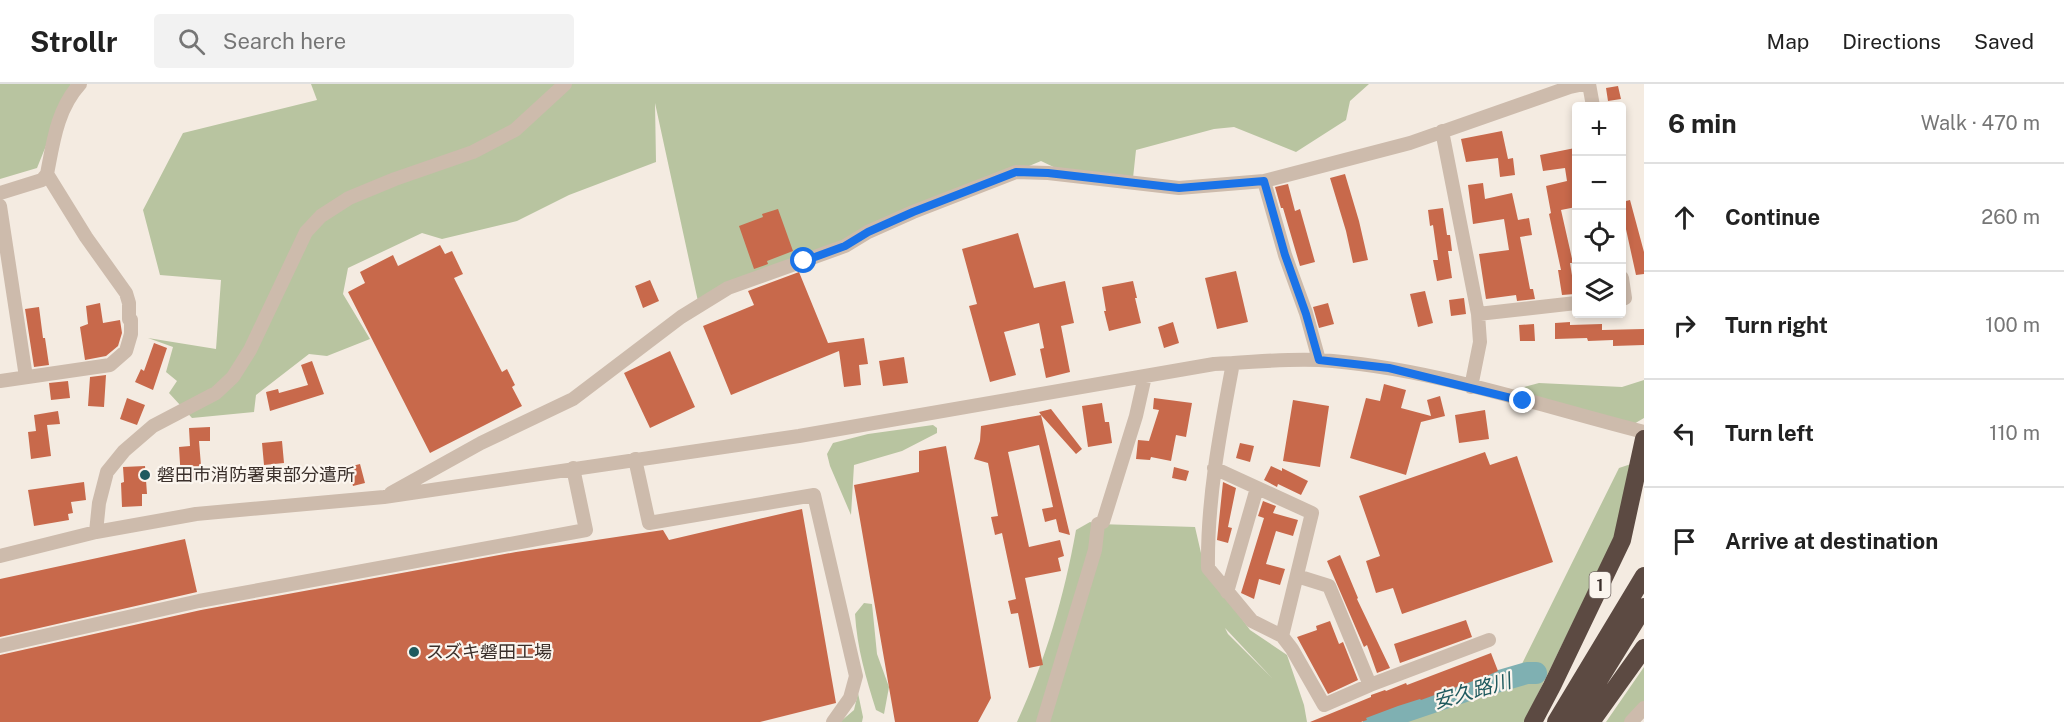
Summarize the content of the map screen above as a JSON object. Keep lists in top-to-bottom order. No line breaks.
{"streets":{"highway":["1"]},"water":["安久路川"],"places":["磐田市消防署東部分遣所","スズキ磐田工場"],"page":{"header":"Strollr","search":"Search here","nav":["Map","Directions","Saved"],"heading":["6 min","Walk · 470 m"],"map_buttons":["+","−"],"list":[["Continue","260 m"],["Turn right","100 m"],["Turn left","110 m"],"Arrive at destination"]}}
